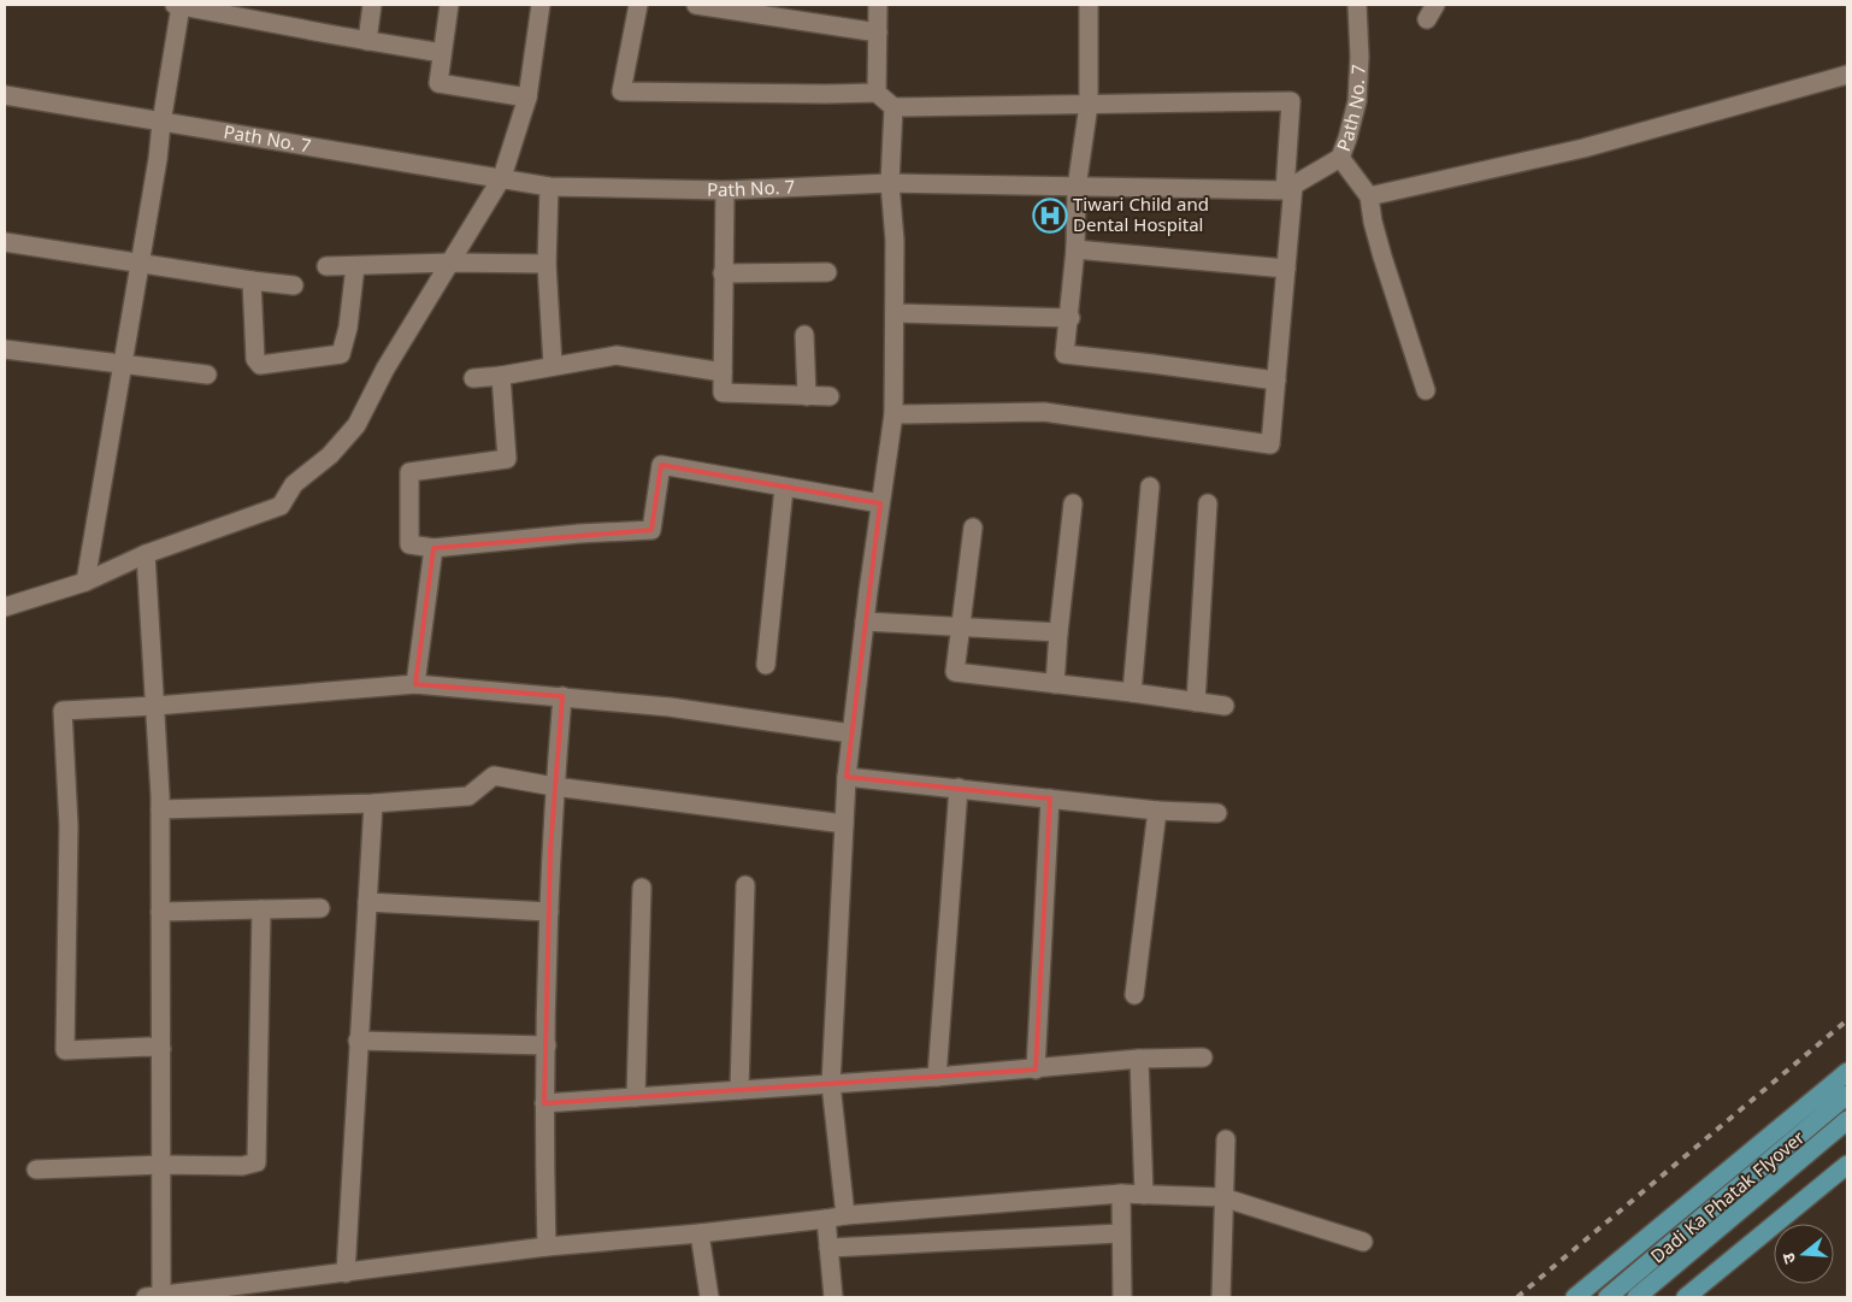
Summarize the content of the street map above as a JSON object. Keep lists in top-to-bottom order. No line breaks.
{"streets":{"main road":["Dadi Ka Phatak Flyover"],"street":["Path No. 7"]},"places":{"hospital":["Tiwari Child and Dental Hospital"]},"north":"left"}
